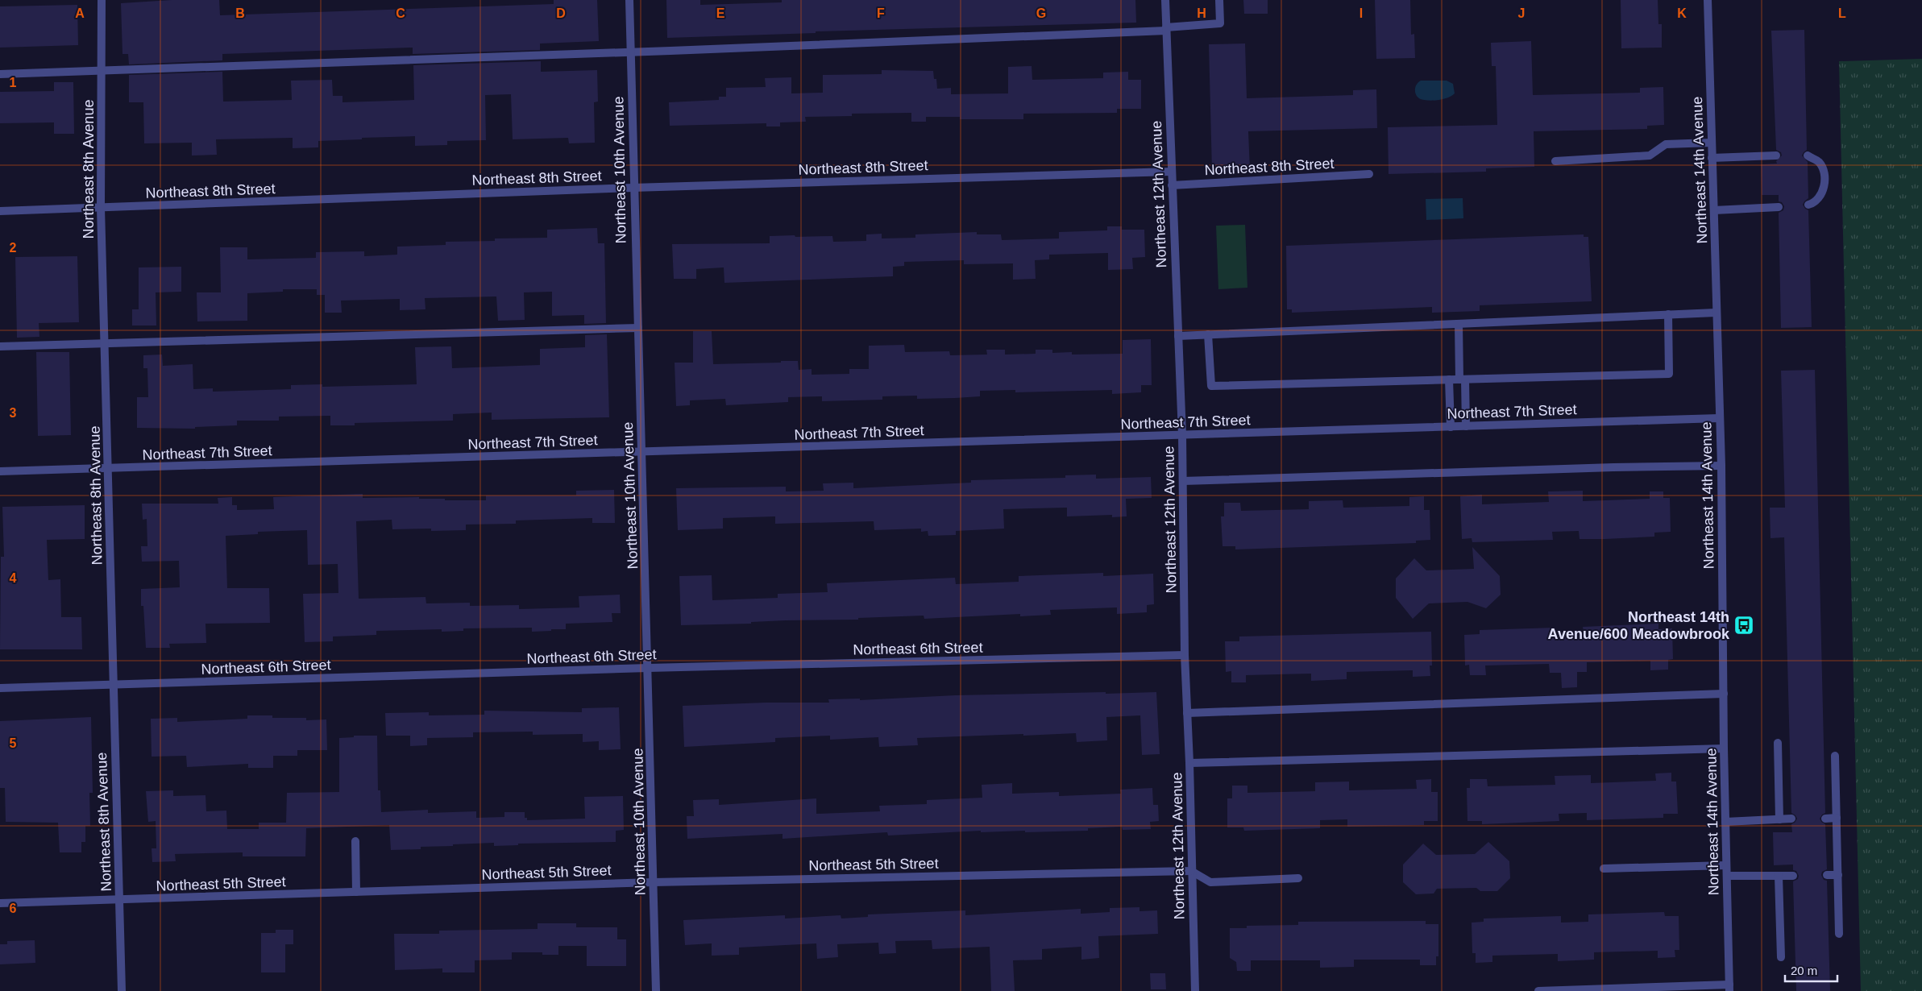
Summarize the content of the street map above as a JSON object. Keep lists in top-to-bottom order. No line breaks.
{"streets":{"street":["Northeast 8th Street","Northeast 8th Avenue","Northeast 10th Avenue","Northeast 14th Avenue","Northeast 12th Avenue","Northeast 7th Street","Northeast 6th Street","Northeast 5th Street"]},"crossings":[["Northeast 8th Street","Northeast 8th Avenue"],["Northeast 8th Street","Northeast 10th Avenue"],["Northeast 8th Street","Northeast 12th Avenue"],["Northeast 8th Avenue","Northeast 7th Street"],["Northeast 8th Avenue","Northeast 6th Street"],["Northeast 8th Avenue","Northeast 5th Street"],["Northeast 10th Avenue","Northeast 7th Street"],["Northeast 10th Avenue","Northeast 6th Street"],["Northeast 10th Avenue","Northeast 5th Street"],["Northeast 14th Avenue","Northeast 7th Street"],["Northeast 12th Avenue","Northeast 7th Street"],["Northeast 12th Avenue","Northeast 6th Street"],["Northeast 12th Avenue","Northeast 5th Street"]],"places":{"bus stop":["Northeast 14th Avenue/600 Meadowbrook"]},"scale_bar":"20 m","grid":{"columns":["A","B","C","D","E","F","G","H","I","J","K","L"],"rows":["1","2","3","4","5","6"]}}
